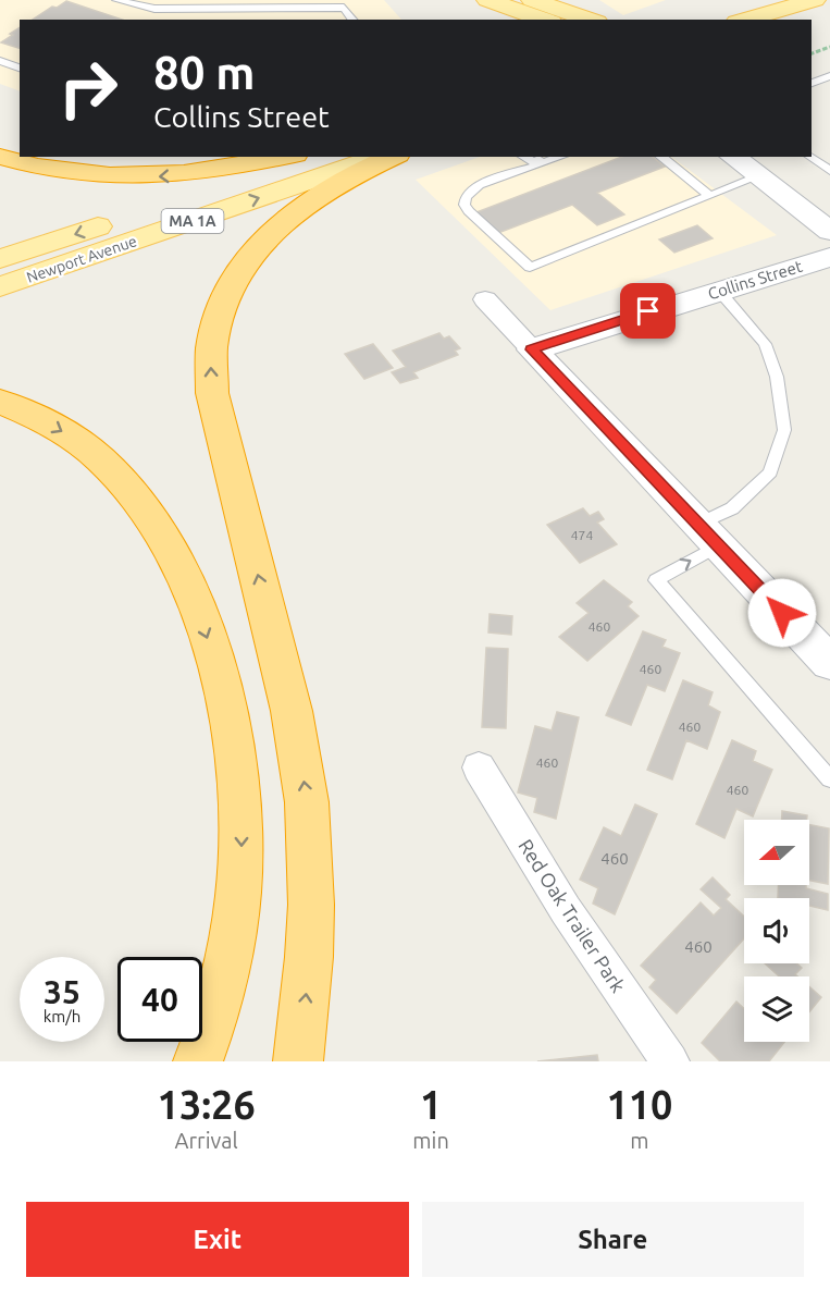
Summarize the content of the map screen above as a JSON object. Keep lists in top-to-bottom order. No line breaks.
{"streets":{"main road":["MA 1A","Newport Avenue"],"street":["Collins Street","Red Oak Trailer Park"]},"house_numbers":["474","460","460","460","460","460","460","460"],"north":"left","page":{"turn":["80 m","Collins Street"],"speed":"35 km/h","limit":"40","eta":["13:26","Arrival","1","min","110","m"],"buttons":["Exit","Share"]}}
